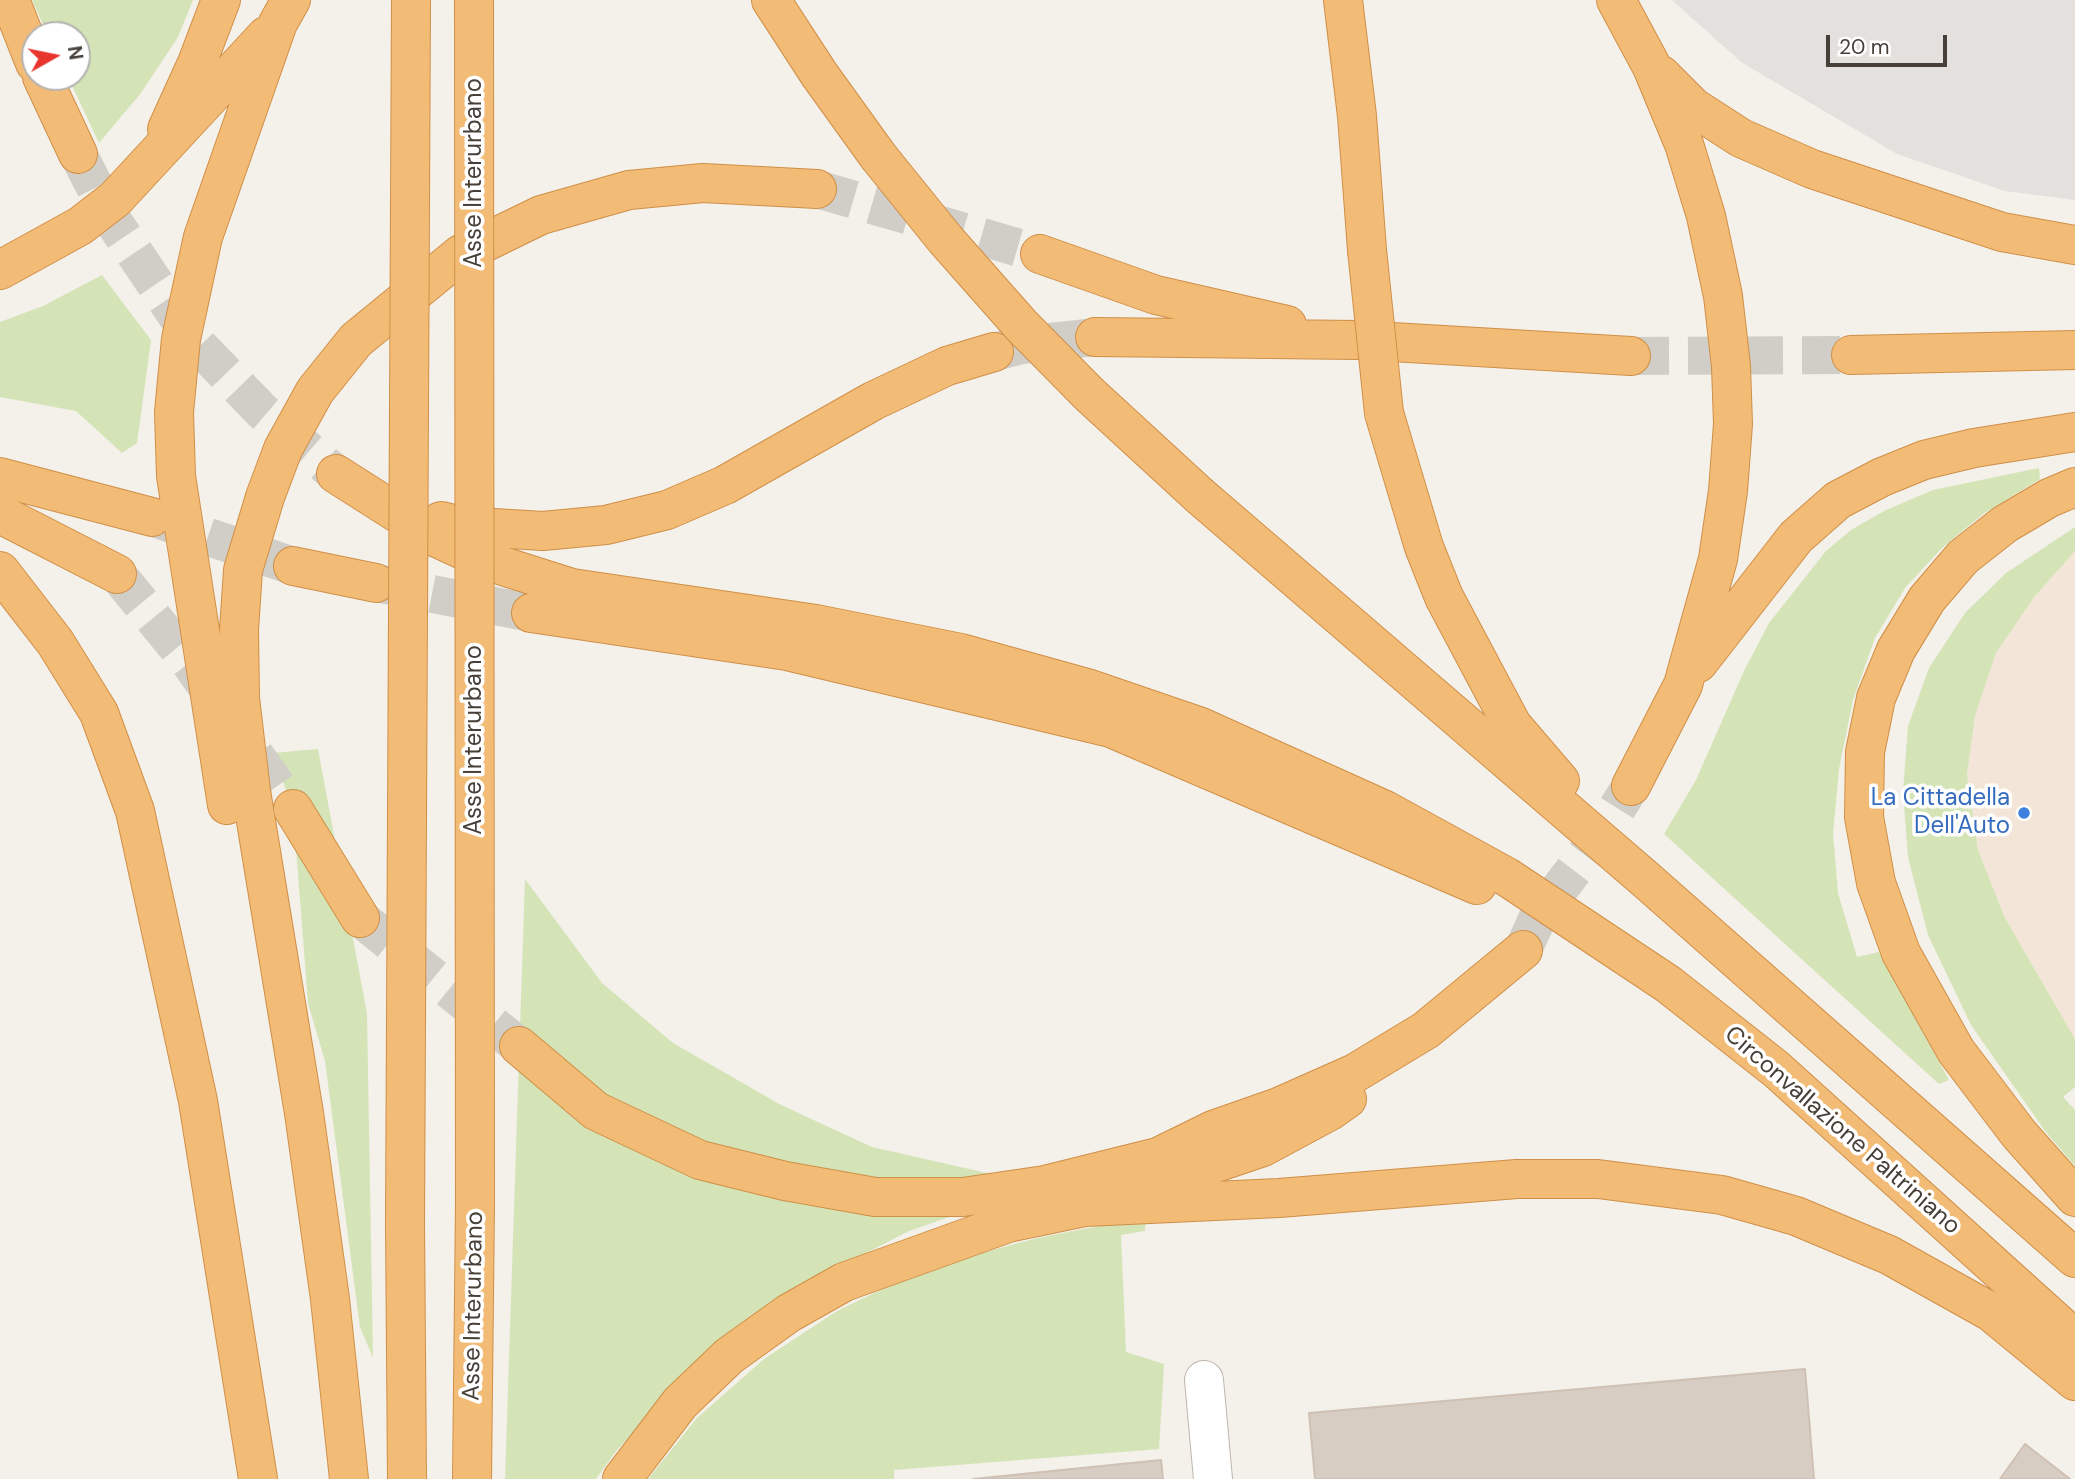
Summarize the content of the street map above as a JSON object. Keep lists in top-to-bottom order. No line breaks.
{"streets":{"highway":["Asse Interurbano","Circonvallazione Paltriniano"]},"places":["La Cittadella Dell'Auto"],"scale_bar":"20 m","north":"right"}
